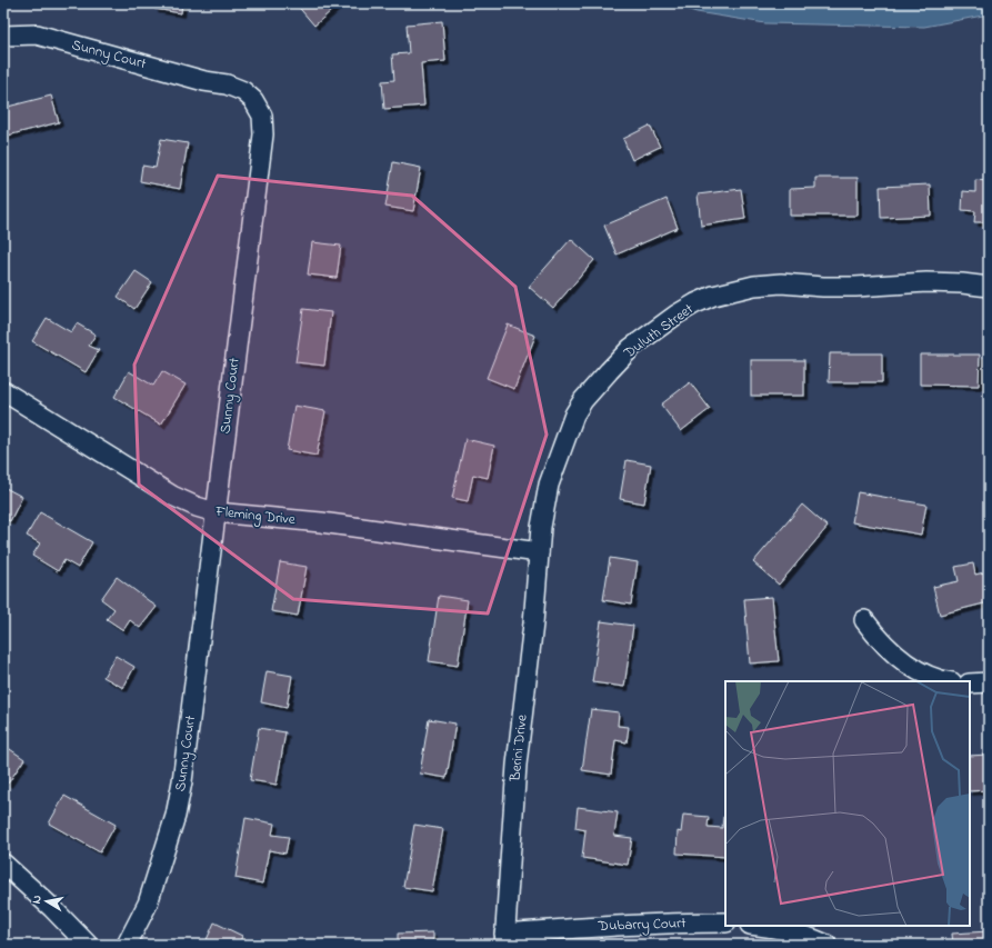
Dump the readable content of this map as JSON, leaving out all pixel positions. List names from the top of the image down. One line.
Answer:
{"streets":{"street":["Sunny Court","Duluth Street","Fleming Drive","Berini Drive","Dubarry Court"]},"crossings":[["Sunny Court","Fleming Drive"],["Duluth Street","Fleming Drive"],["Duluth Street","Berini Drive"],["Fleming Drive","Berini Drive"],["Berini Drive","Dubarry Court"]],"north":"left"}
